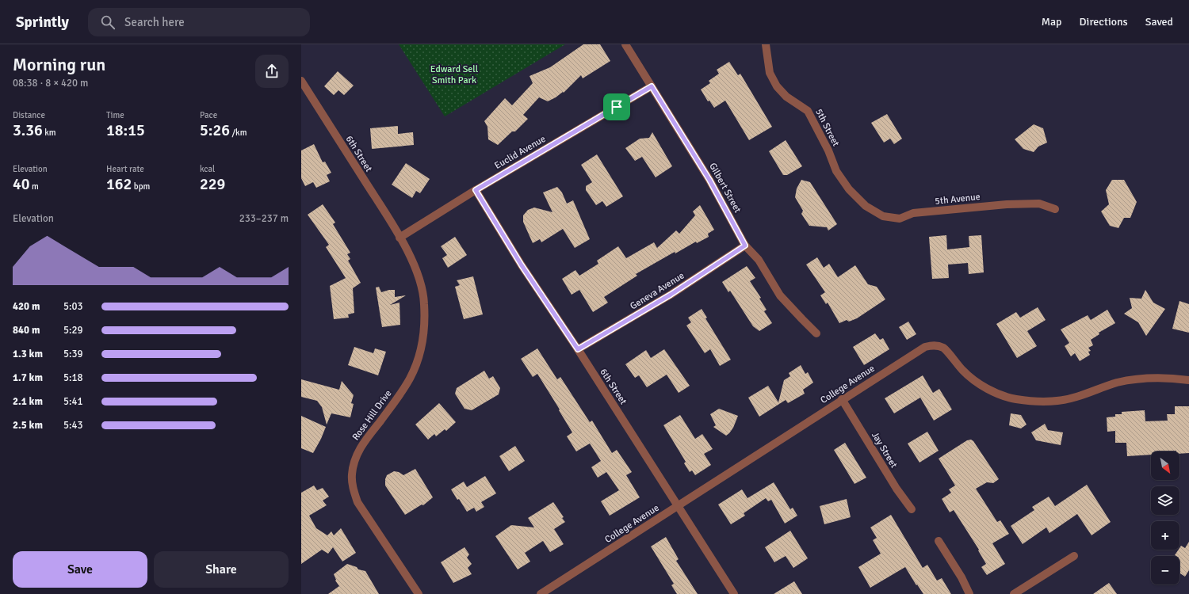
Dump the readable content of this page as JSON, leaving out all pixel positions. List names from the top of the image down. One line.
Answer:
{"streets":{"street":["5th Street","Euclid Avenue","6th Street","Gilbert Street","5th Avenue","Geneva Avenue","College Avenue","Rose Hill Drive","Jay Street"]},"crossings":[["5th Street","5th Avenue"],["Euclid Avenue","6th Street"],["Euclid Avenue","Gilbert Street"],["Euclid Avenue","Rose Hill Drive"],["6th Street","Geneva Avenue"],["6th Street","College Avenue"],["6th Street","Rose Hill Drive"],["Gilbert Street","Geneva Avenue"],["College Avenue","Jay Street"]],"parks":["Edward Sell Smith Park"],"north":"bottom right","page":{"header":"Sprintly","search":"Search here","nav":["Map","Directions","Saved"],"heading":["Morning run","08:38 · 8 × 420 m"],"stats":[["Distance","3.36 km"],["Time","18:15"],["Pace","5:26 /km"],["Elevation","40 m"],["Heart rate","162 bpm"],["kcal","229"]],"chart":["Elevation","233–237 m"],"list":[{"name":"420 m","note":"5:03"},{"name":"840 m","note":"5:29"},{"name":"1.3 km","note":"5:39"},{"name":"1.7 km","note":"5:18"},{"name":"2.1 km","note":"5:41"},{"name":"2.5 km","note":"5:43"}],"map_buttons":["+","−"],"buttons":["Save","Share"]}}
